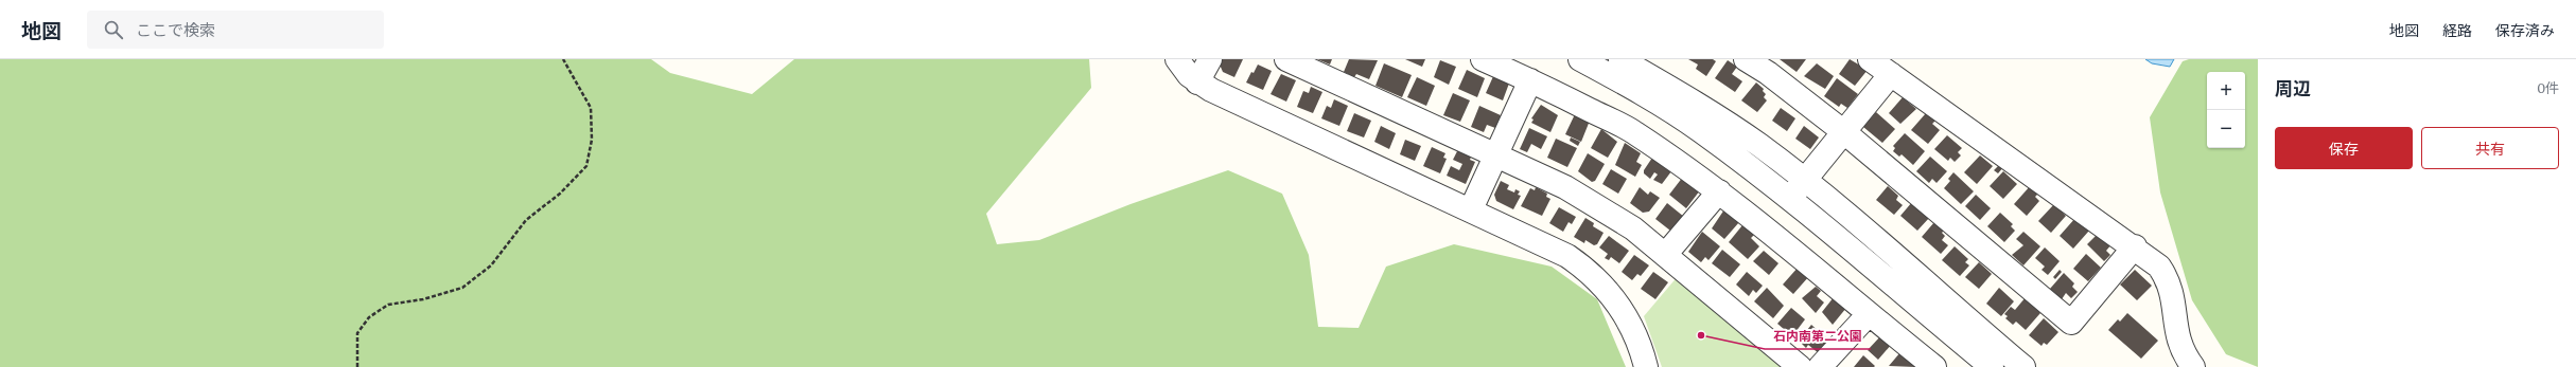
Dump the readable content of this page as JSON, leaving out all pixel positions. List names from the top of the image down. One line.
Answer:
{"places":["石内南第二公園"],"page":{"header":"地図","search":"ここで検索","nav":["地図","経路","保存済み"],"heading":["周辺","0件"],"map_buttons":["+","−"],"buttons":["保存","共有"]}}
